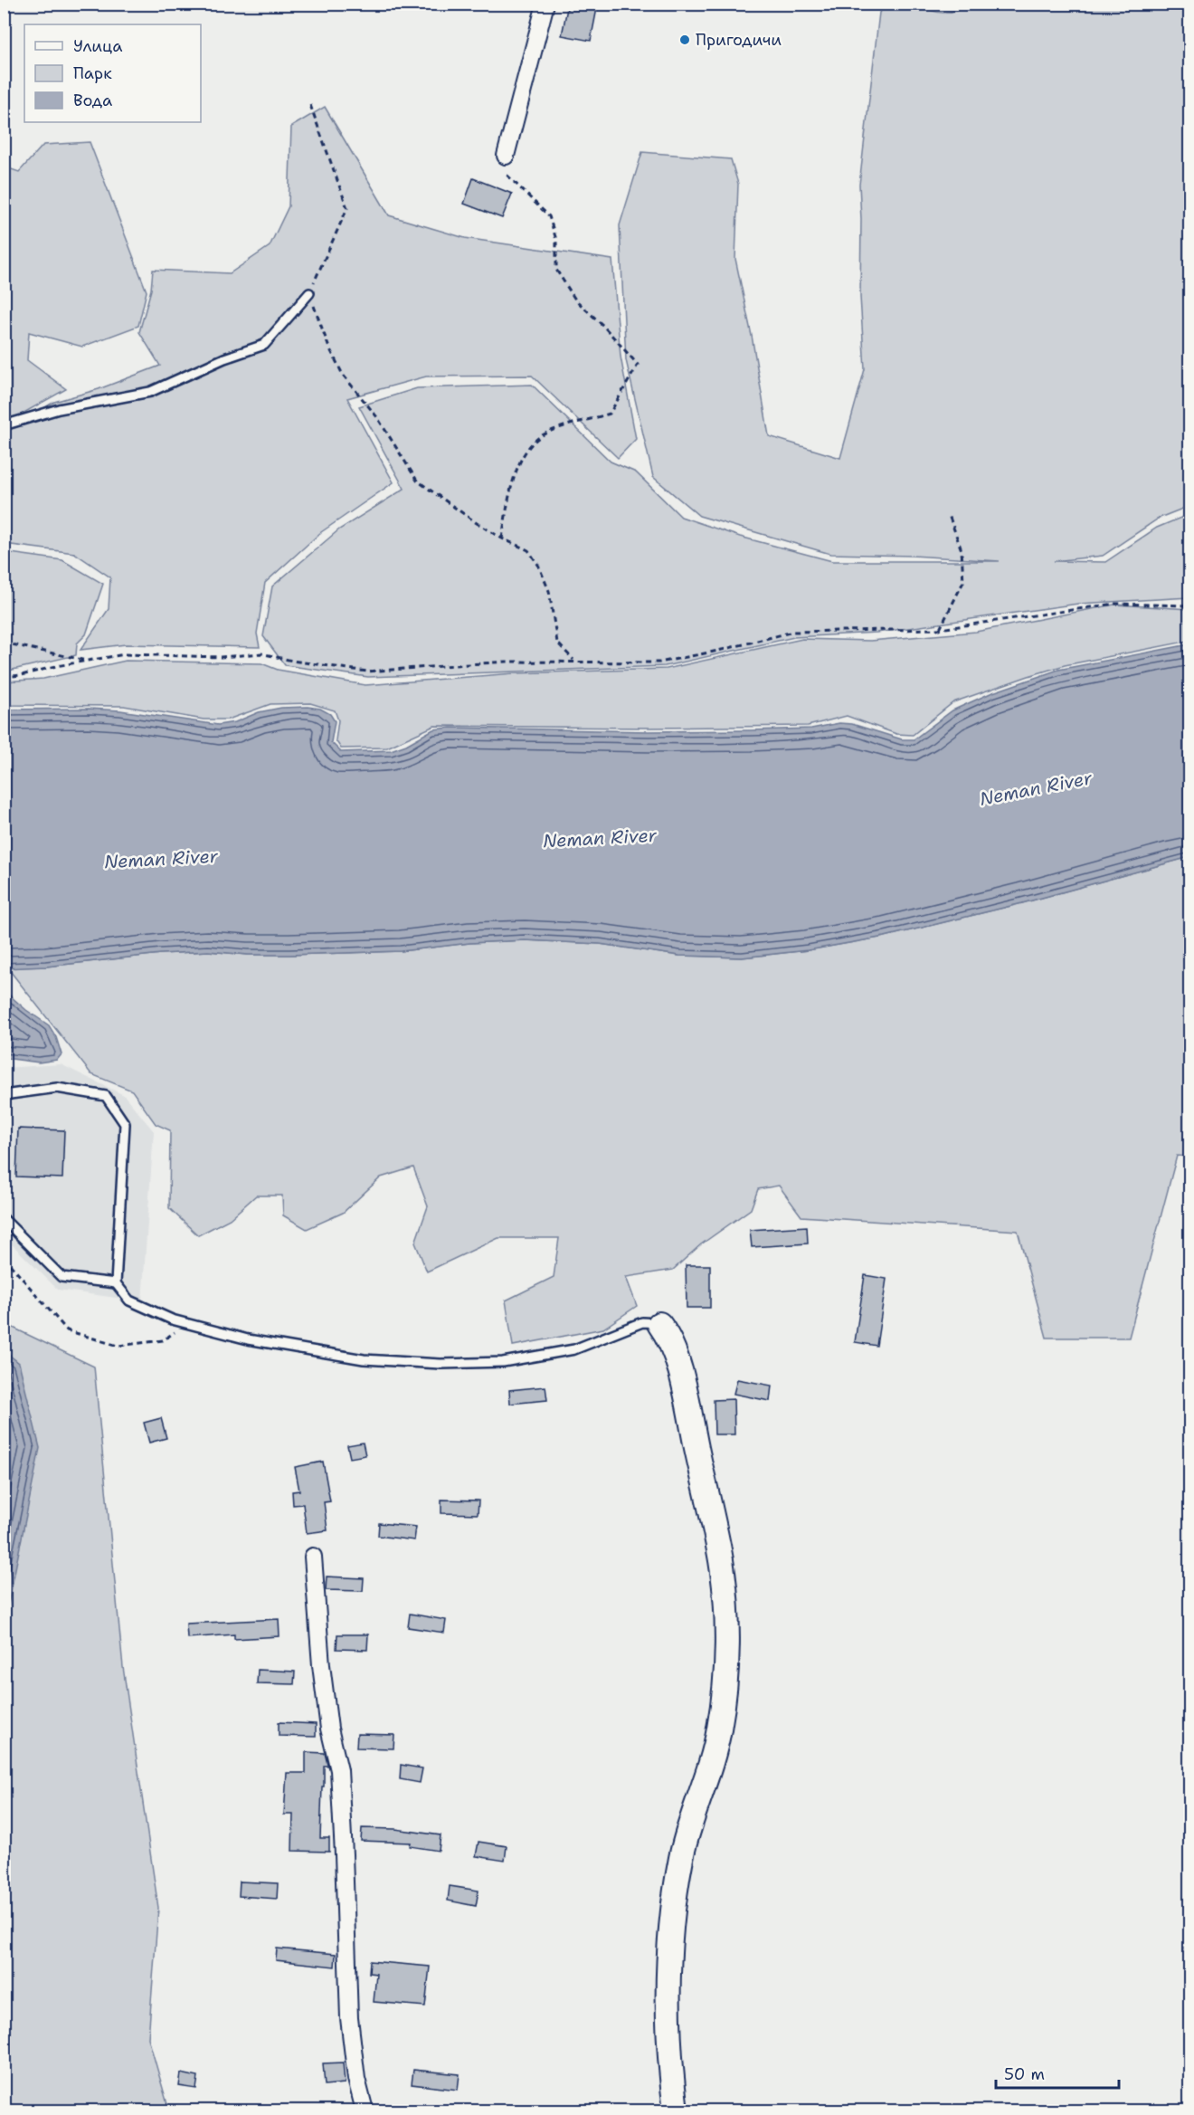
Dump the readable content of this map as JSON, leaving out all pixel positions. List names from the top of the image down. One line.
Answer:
{"water":["Neman River"],"places":["Пригодичи"],"legend":["Улица","Парк","Вода"],"scale_bar":"50 m"}
